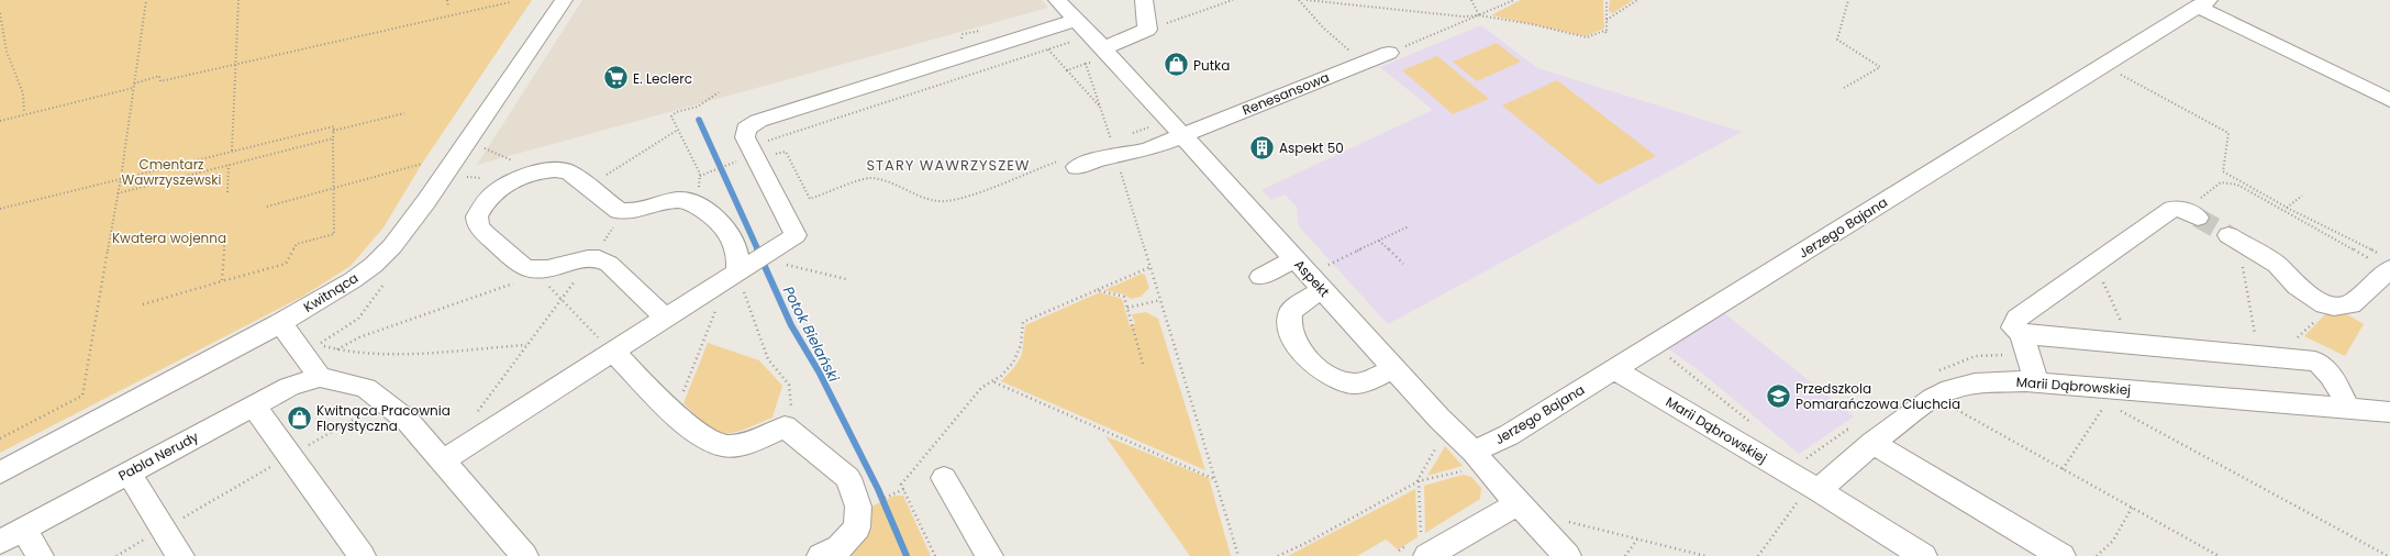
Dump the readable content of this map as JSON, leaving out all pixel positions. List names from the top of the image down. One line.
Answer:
{"streets":{"street":["Renesansowa","Jerzego Bajana","Aspekt","Kwitnąca","Marii Dąbrowskiej","Pabla Nerudy"]},"crossings":[["Renesansowa","Aspekt"],["Jerzego Bajana","Aspekt"],["Jerzego Bajana","Marii Dąbrowskiej"]],"districts":["STARY WAWRZYSZEW"],"water":["Potok Bielański"],"parks":["Cmentarz Wawrzyszewski","Kwatera wojenna"],"places":{"shop":["Putka","Kwitnąca Pracownia Florystyczna"],"supermarket":["E. Leclerc"],"building":["Aspekt 50"],"school or university":["Przedszkola Pomarańczowa Ciuchcia"]}}
